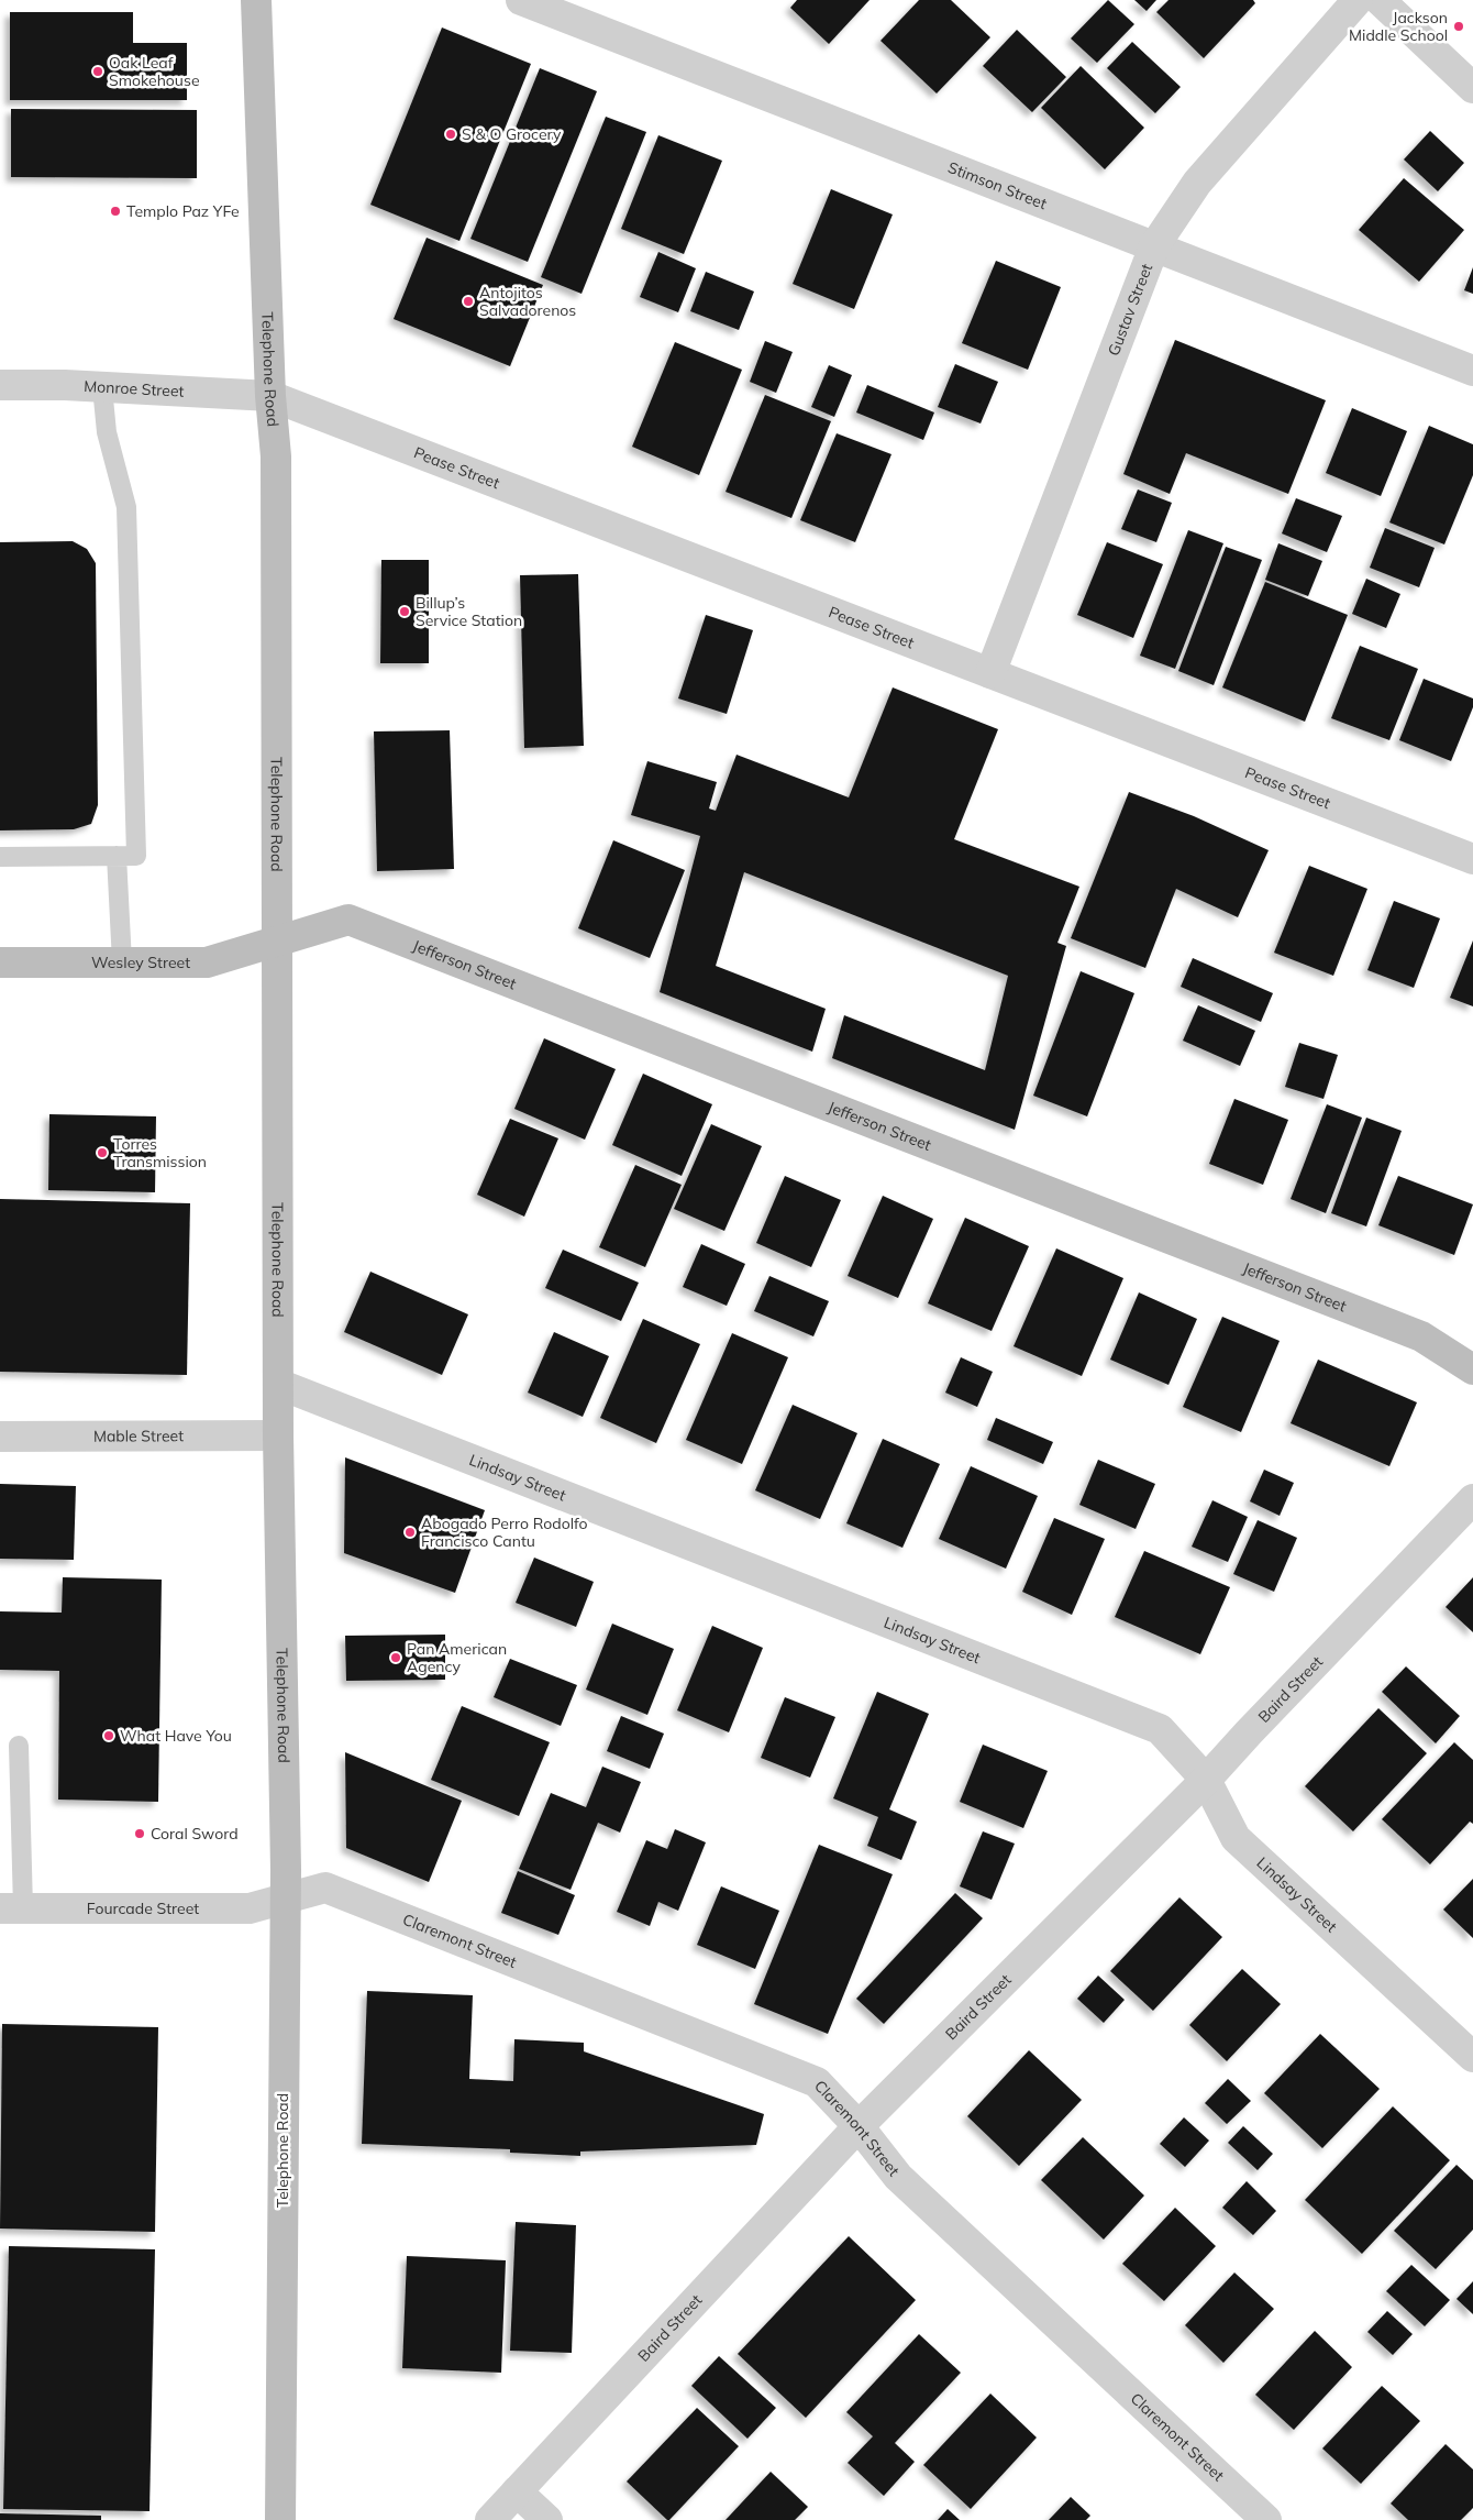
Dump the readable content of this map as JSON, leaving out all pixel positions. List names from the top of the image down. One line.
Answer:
{"streets":{"main road":["Telephone Road","Wesley Street","Jefferson Street"],"street":["Stimson Street","Gustav Street","Monroe Street","Pease Street","Mable Street","Lindsay Street","Baird Street","Fourcade Street","Claremont Street"]},"crossings":[["Stimson Street","Gustav Street"],["Gustav Street","Pease Street"],["Telephone Road","Monroe Street"],["Telephone Road","Pease Street"],["Telephone Road","Wesley Street"],["Telephone Road","Jefferson Street"],["Telephone Road","Mable Street"],["Telephone Road","Lindsay Street"],["Telephone Road","Fourcade Street"],["Telephone Road","Claremont Street"],["Monroe Street","Pease Street"],["Wesley Street","Jefferson Street"],["Lindsay Street","Baird Street"],["Baird Street","Claremont Street"],["Fourcade Street","Claremont Street"]],"places":["Jackson Middle School","Oak Leaf Smokehouse","S & O Grocery","Templo Paz YFe","Antojitos Salvadorenos","Billup’s Service Station","Torres Transmission","Abogado Perro Rodolfo Francisco Cantu","Pan American Agency","What Have You","Coral Sword"]}
